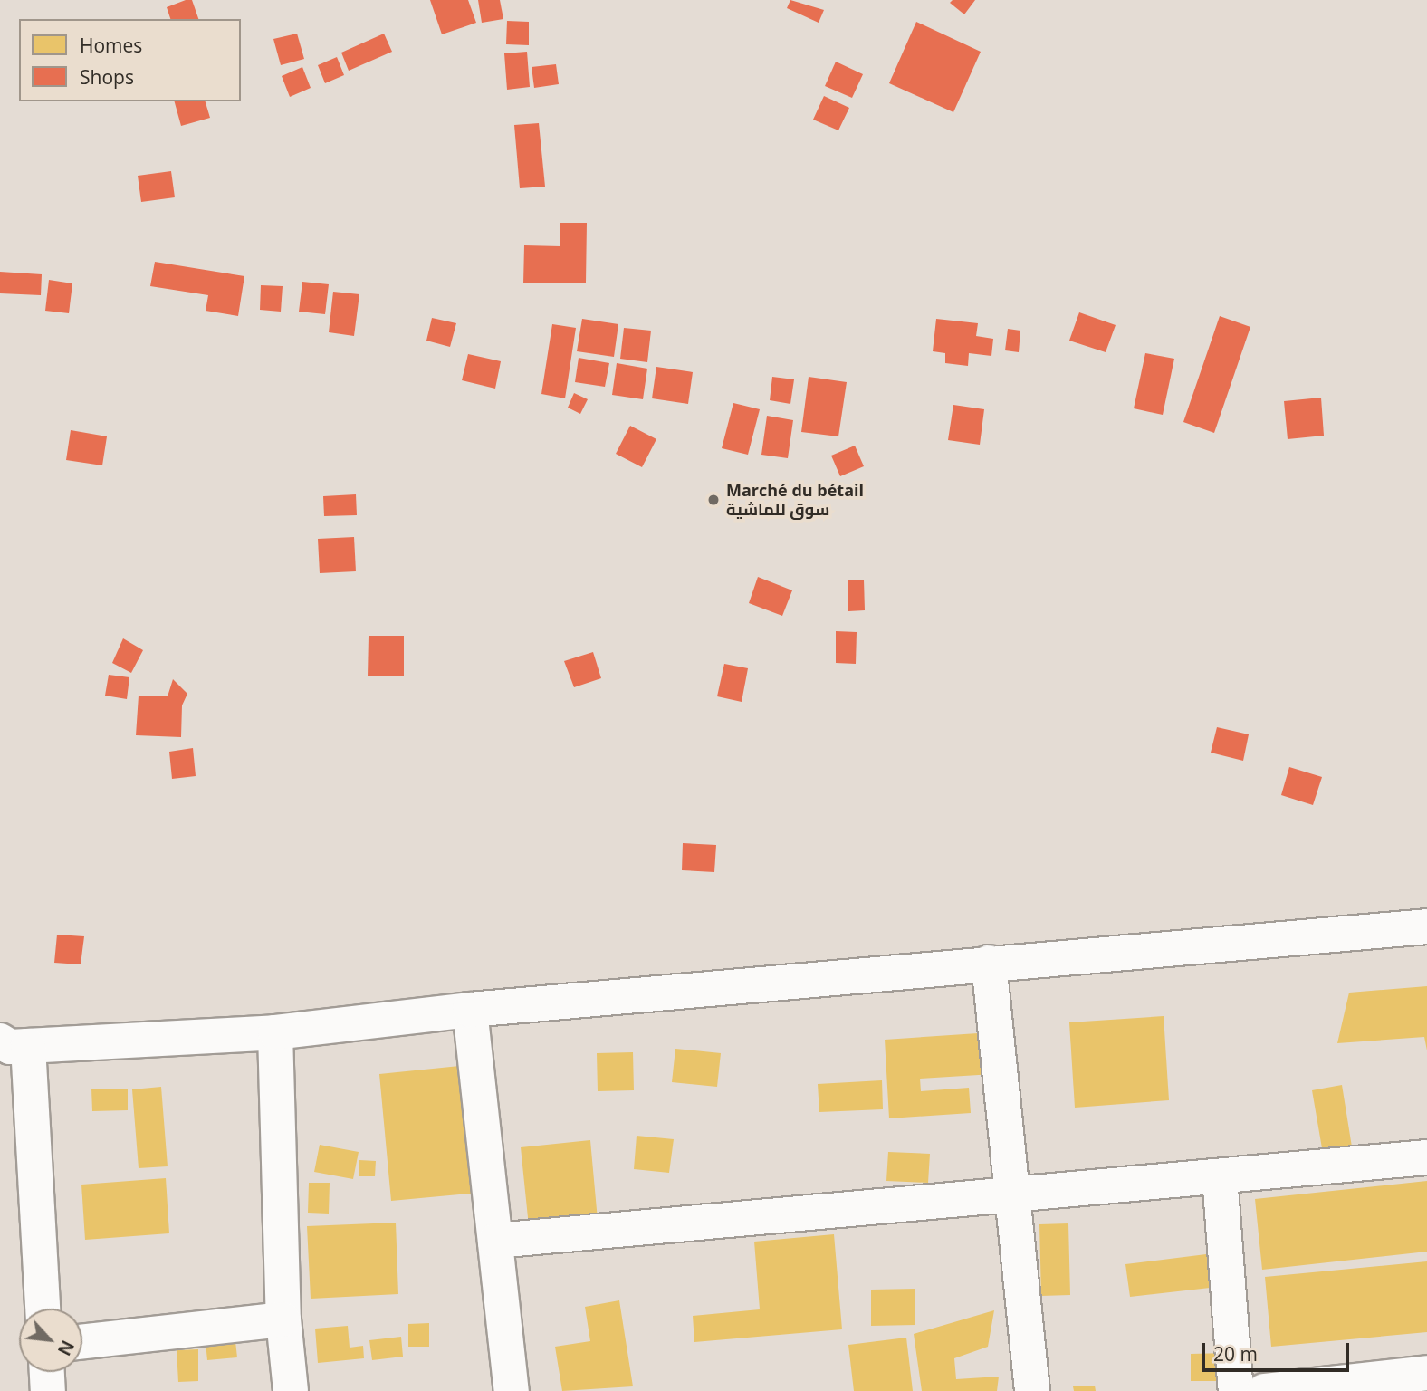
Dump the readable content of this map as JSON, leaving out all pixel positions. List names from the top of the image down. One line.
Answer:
{"places":["Marché du bétail سوق للماشية"],"legend":["Homes","Shops"],"scale_bar":"20 m","north":"bottom right"}
